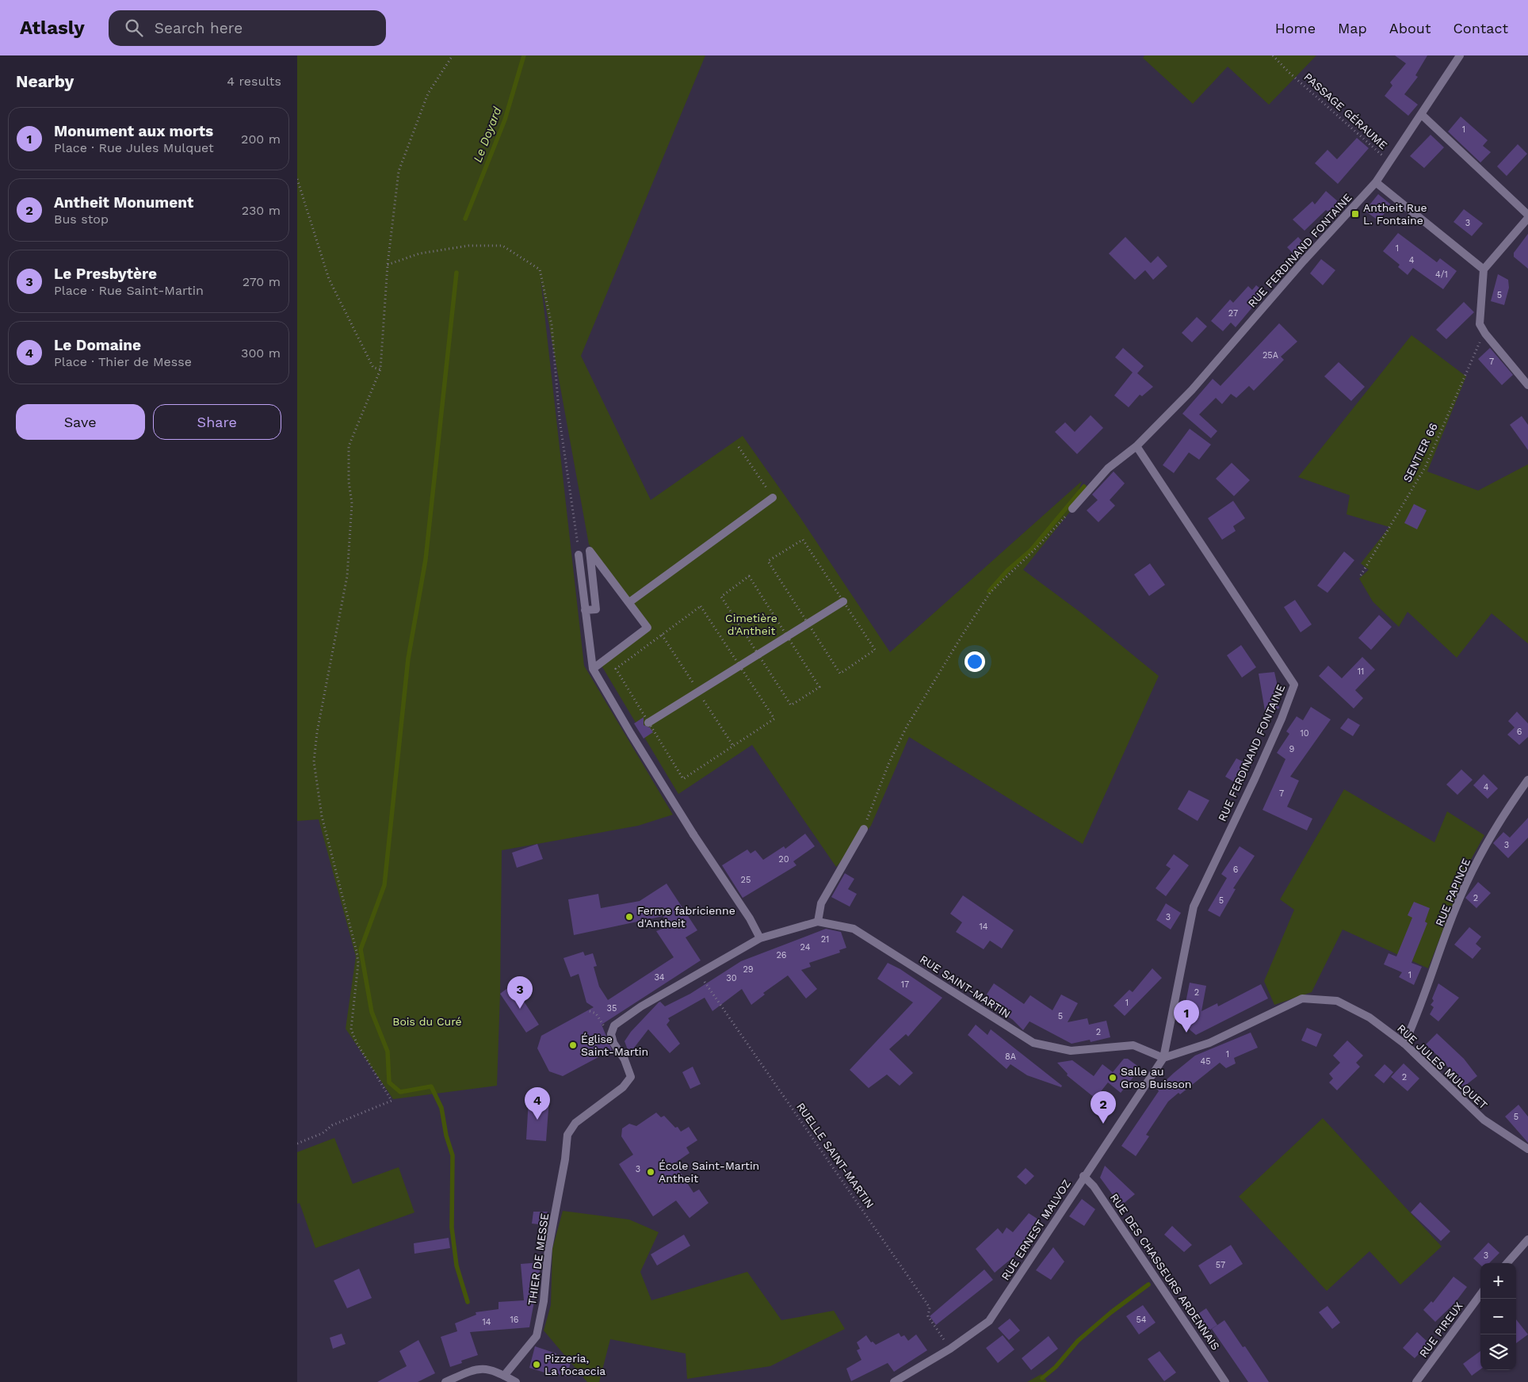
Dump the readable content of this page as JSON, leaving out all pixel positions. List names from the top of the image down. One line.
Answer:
{"streets":{"street":["RUE FERDINAND FONTAINE","RUE PAPINCE","RUE SAINT-MARTIN","RUE JULES MULQUET","RUE ERNEST MALVOZ","THIER DE MESSE","RUE DES CHASSEURS ARDENNAIS","RUE PIREUX"],"path":["PASSAGE GÉRAUME","SENTIER 66","RUELLE SAINT-MARTIN"]},"crossings":[["PASSAGE GÉRAUME","RUE FERDINAND FONTAINE"],["RUE FERDINAND FONTAINE","RUE SAINT-MARTIN"],["RUE FERDINAND FONTAINE","RUE JULES MULQUET"],["RUE FERDINAND FONTAINE","RUE ERNEST MALVOZ"],["RUE PAPINCE","RUE JULES MULQUET"],["RUE SAINT-MARTIN","RUE JULES MULQUET"],["RUE SAINT-MARTIN","RUELLE SAINT-MARTIN"],["RUE SAINT-MARTIN","RUE ERNEST MALVOZ"],["RUE SAINT-MARTIN","THIER DE MESSE"],["RUE JULES MULQUET","RUE ERNEST MALVOZ"],["RUELLE SAINT-MARTIN","RUE ERNEST MALVOZ"],["RUE ERNEST MALVOZ","RUE DES CHASSEURS ARDENNAIS"]],"water":["Le Doyard"],"parks":["Cimetière d'Antheit","Bois du Curé"],"places":{"transit":["Antheit Rue L. Fontaine"],"other":["Ferme fabricienne d'Antheit","Église Saint-Martin","Salle au Gros Buisson","École Saint-Martin Antheit","Pizzeria, La focaccia"]},"house_numbers":["1","3","1","4","4/1","5","27","25A","7","11","6","10","9","4","7","3","20","6","25","2","5","3","14","21","24","26","29","1","34","30","17","2","1","35","5","2","1","8A","45","2","5","3","3","57","16","54","14"],"page":{"header":"Atlasly","search":"Search here","nav":["Home","Map","About","Contact"],"heading":["Nearby","4 results"],"list":[{"mark":"1","name":"Monument aux morts","note":"Place · Rue Jules Mulquet","value":"200 m"},{"mark":"2","name":"Antheit Monument","note":"Bus stop","value":"230 m"},{"mark":"3","name":"Le Presbytère","note":"Place · Rue Saint-Martin","value":"270 m"},{"mark":"4","name":"Le Domaine","note":"Place · Thier de Messe","value":"300 m"}],"buttons":["Save","Share"],"pins":["3","1","4","2"],"map_buttons":["+","−"]}}
